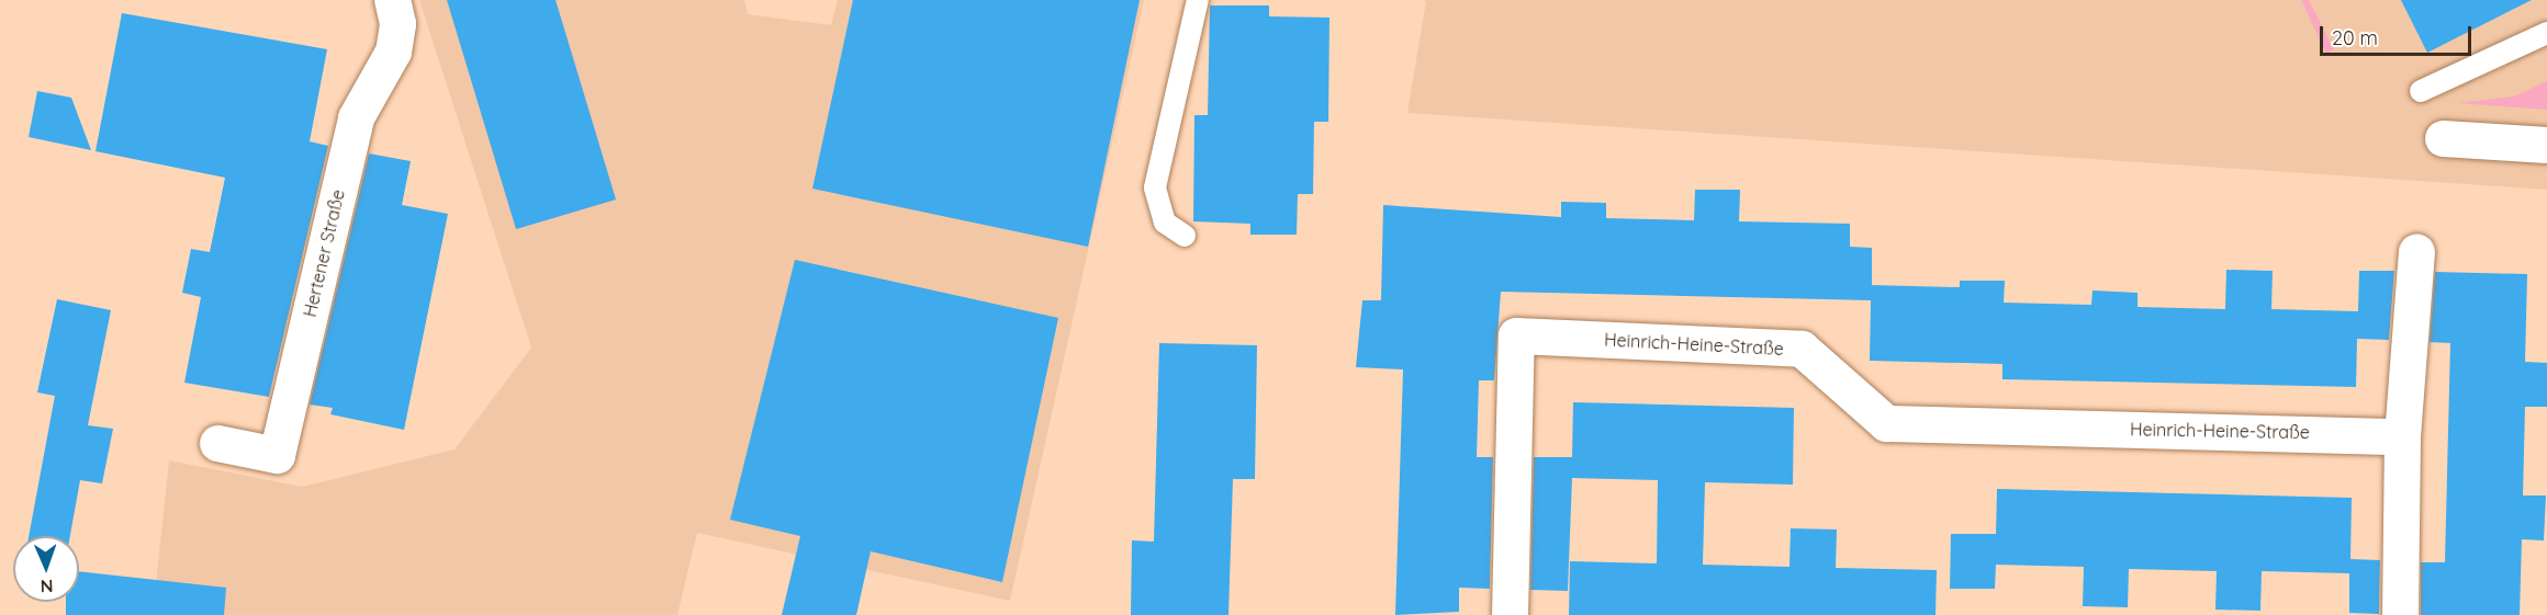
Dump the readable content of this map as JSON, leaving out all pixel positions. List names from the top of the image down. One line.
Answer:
{"streets":{"street":["Hertener Straße","Heinrich-Heine-Straße"]},"scale_bar":"20 m","north":"bottom"}
